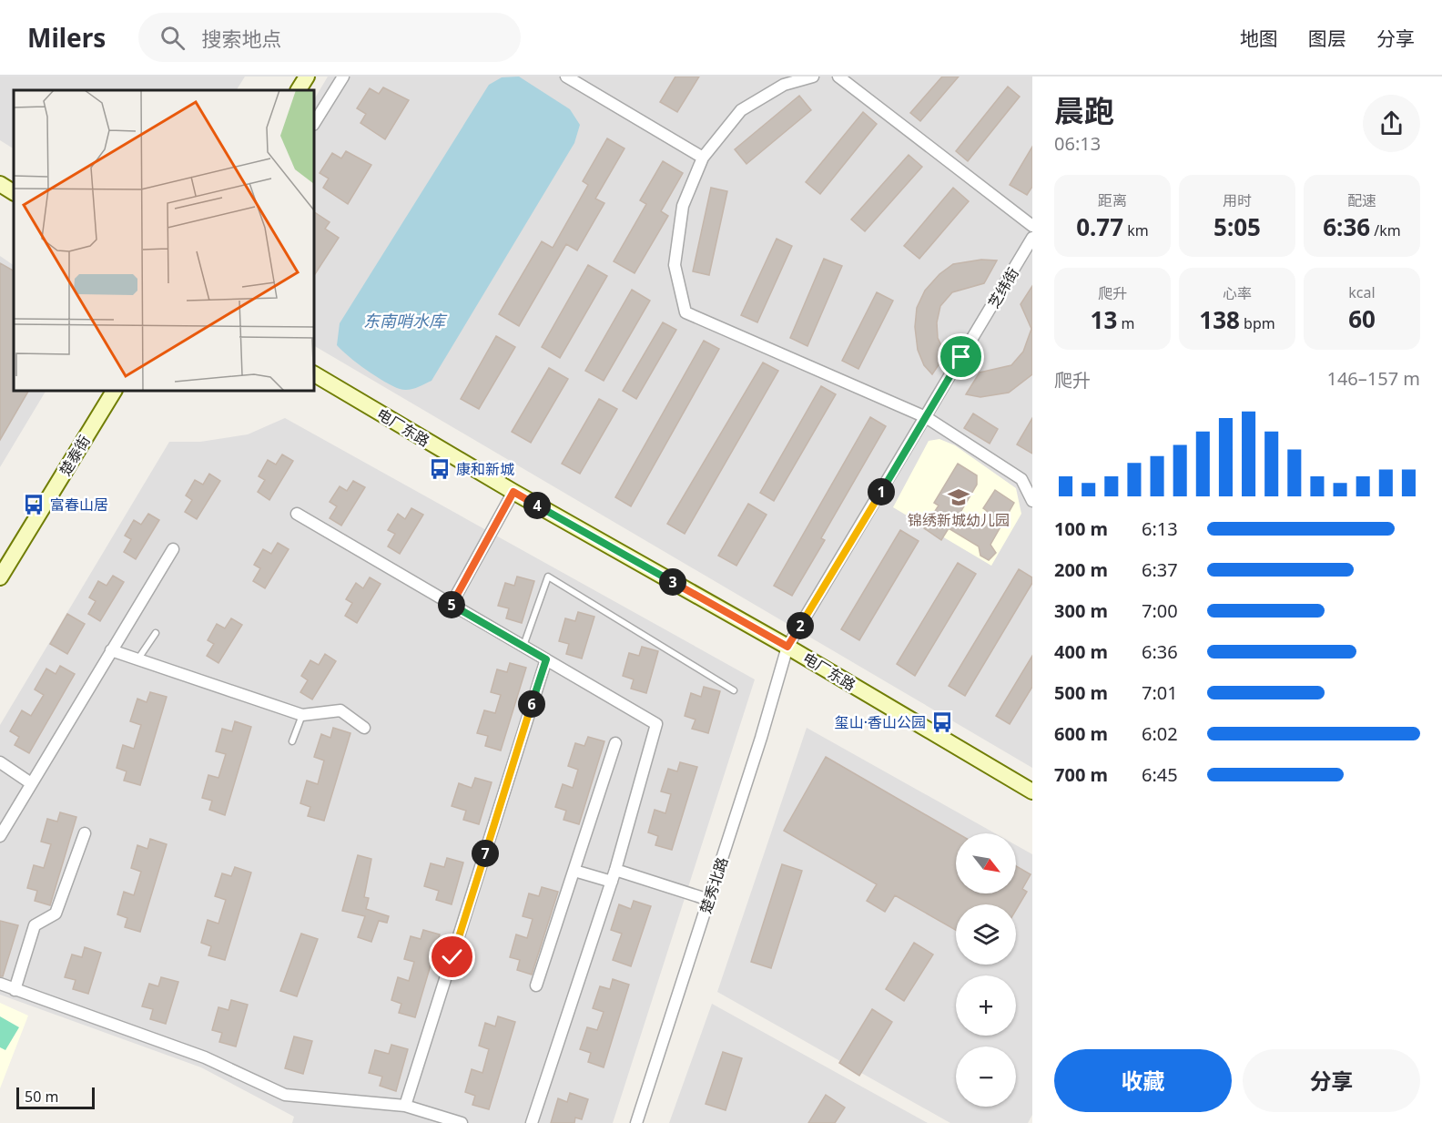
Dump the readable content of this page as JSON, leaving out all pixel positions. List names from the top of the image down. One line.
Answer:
{"streets":{"street":["芝纬街","电厂东路","楚泰街","楚秀北路"]},"crossings":[["芝纬街","电厂东路"],["芝纬街","楚秀北路"],["电厂东路","楚秀北路"]],"water":["东南哨水库"],"places":{"bus stop":["康和新城","富春山居","玺山·香山公园"],"school or university":["锦绣新城幼儿园"]},"scale_bar":"50 m","north":"bottom right","page":{"header":"Milers","search":"搜索地点","nav":["地图","图层","分享"],"heading":["晨跑","06:13"],"stats":[["距离","0.77 km"],["用时","5:05"],["配速","6:36 /km"],["爬升","13 m"],["心率","138 bpm"],["kcal","60"]],"chart":["爬升","146–157 m"],"pins":["1","4","3","5","2","6","7"],"list":[{"name":"100 m","note":"6:13"},{"name":"200 m","note":"6:37"},{"name":"300 m","note":"7:00"},{"name":"400 m","note":"6:36"},{"name":"500 m","note":"7:01"},{"name":"600 m","note":"6:02"},{"name":"700 m","note":"6:45"}],"map_buttons":["+","−"],"buttons":["收藏","分享"],"scale":"50 m"}}
